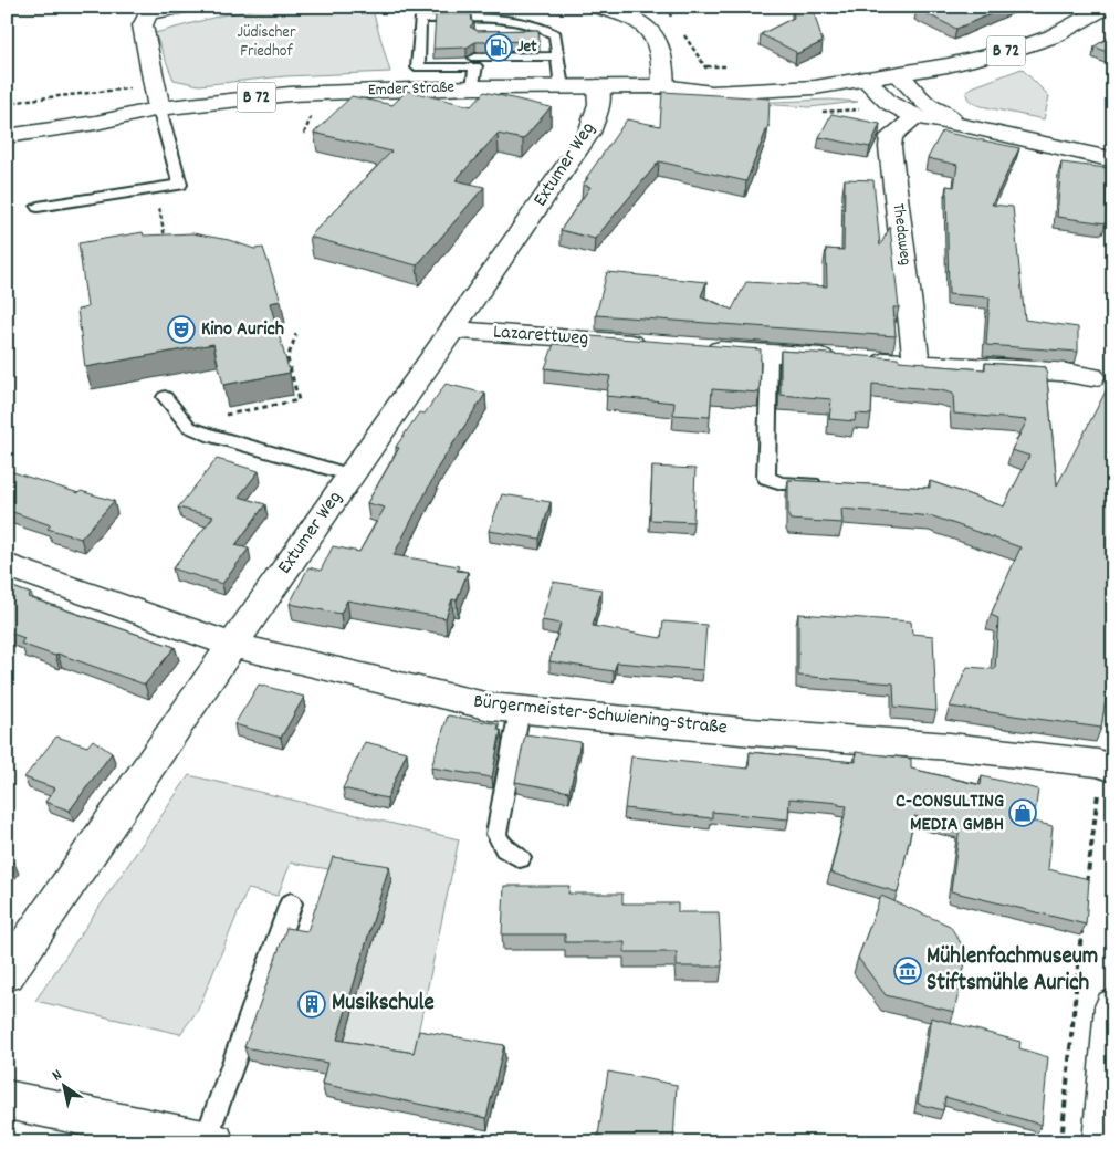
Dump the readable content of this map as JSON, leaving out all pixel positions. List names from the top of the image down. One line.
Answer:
{"streets":{"street":["B 72","Emder Straße","Extumer Weg","Thedaweg","Lazarettweg","Bürgermeister-Schwiening-Straße"]},"crossings":[["B 72","Emder Straße"],["Emder Straße","Extumer Weg"],["Extumer Weg","Lazarettweg"],["Extumer Weg","Bürgermeister-Schwiening-Straße"]],"parks":["Jüdischer Friedhof"],"places":{"fuel station":["Jet"],"theatre":["Kino Aurich"],"shop":["C-CONSULTING MEDIA GMBH"],"museum":["Mühlenfachmuseum Stiftsmühle Aurich"],"building":["Musikschule"]},"north":"top left"}
